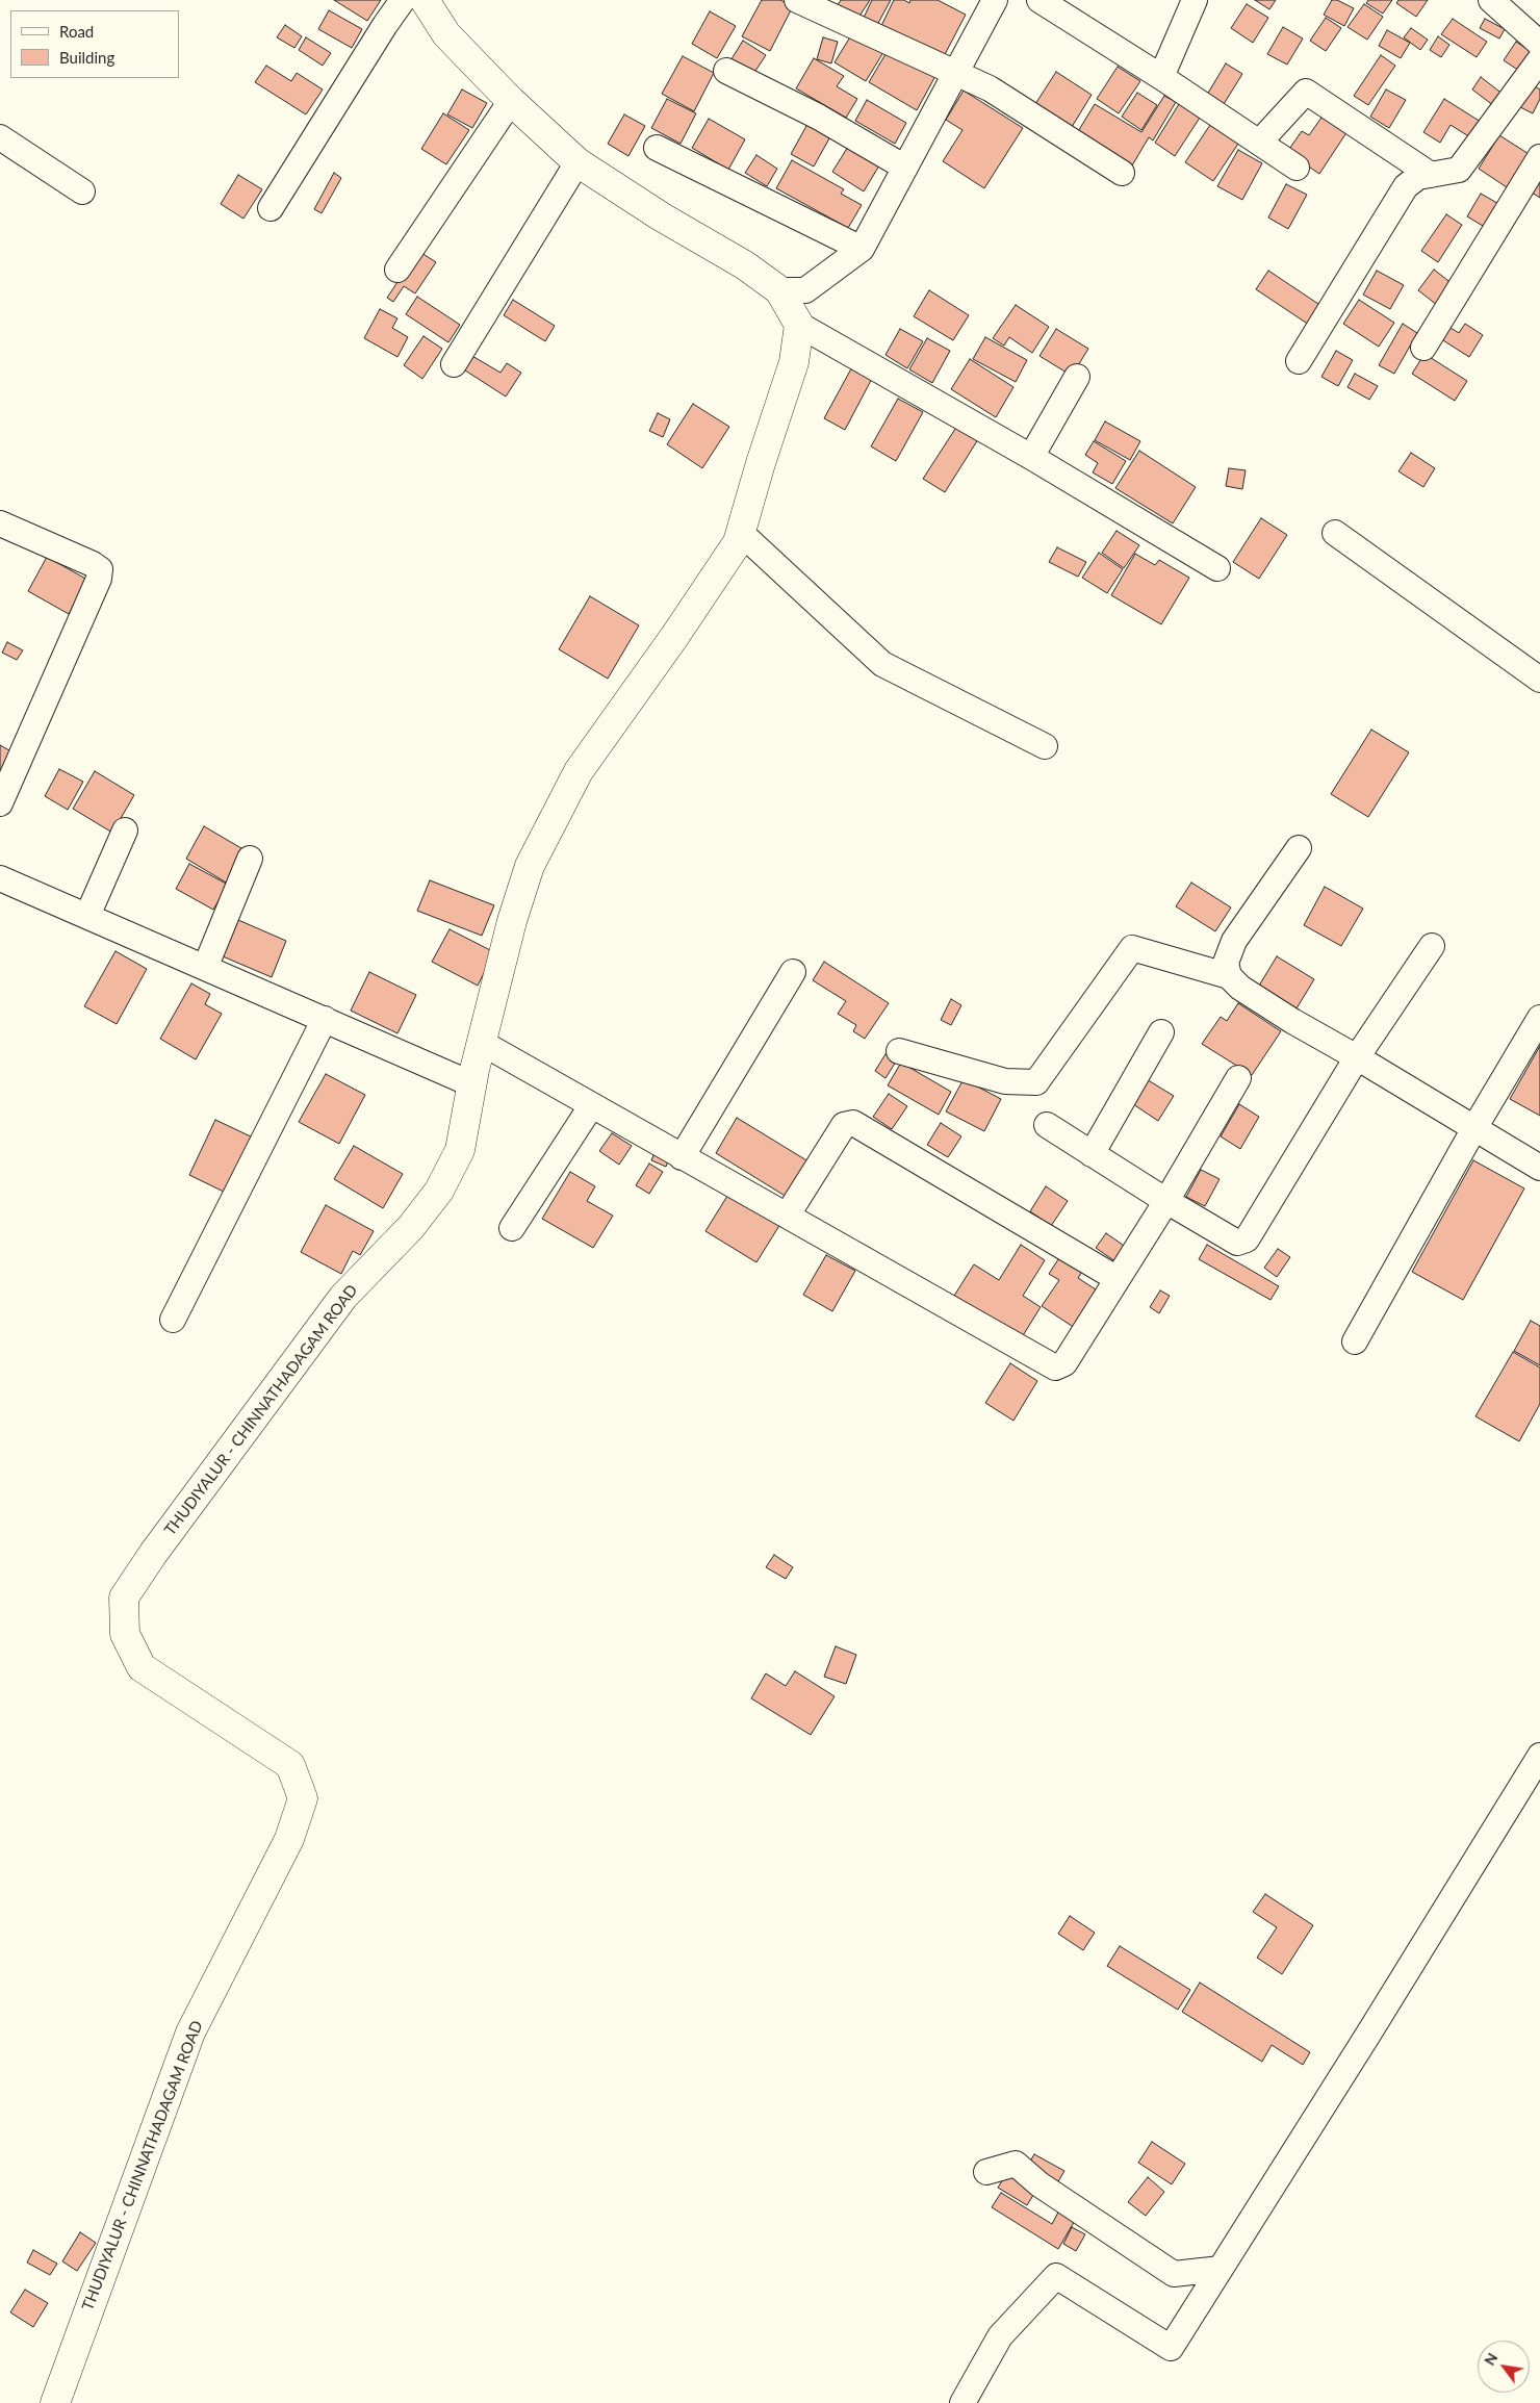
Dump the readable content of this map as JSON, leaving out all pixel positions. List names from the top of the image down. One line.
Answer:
{"streets":{"main road":["THUDIYALUR - CHINNATHADAGAM ROAD"]},"legend":["Road","Building"],"north":"top left"}
